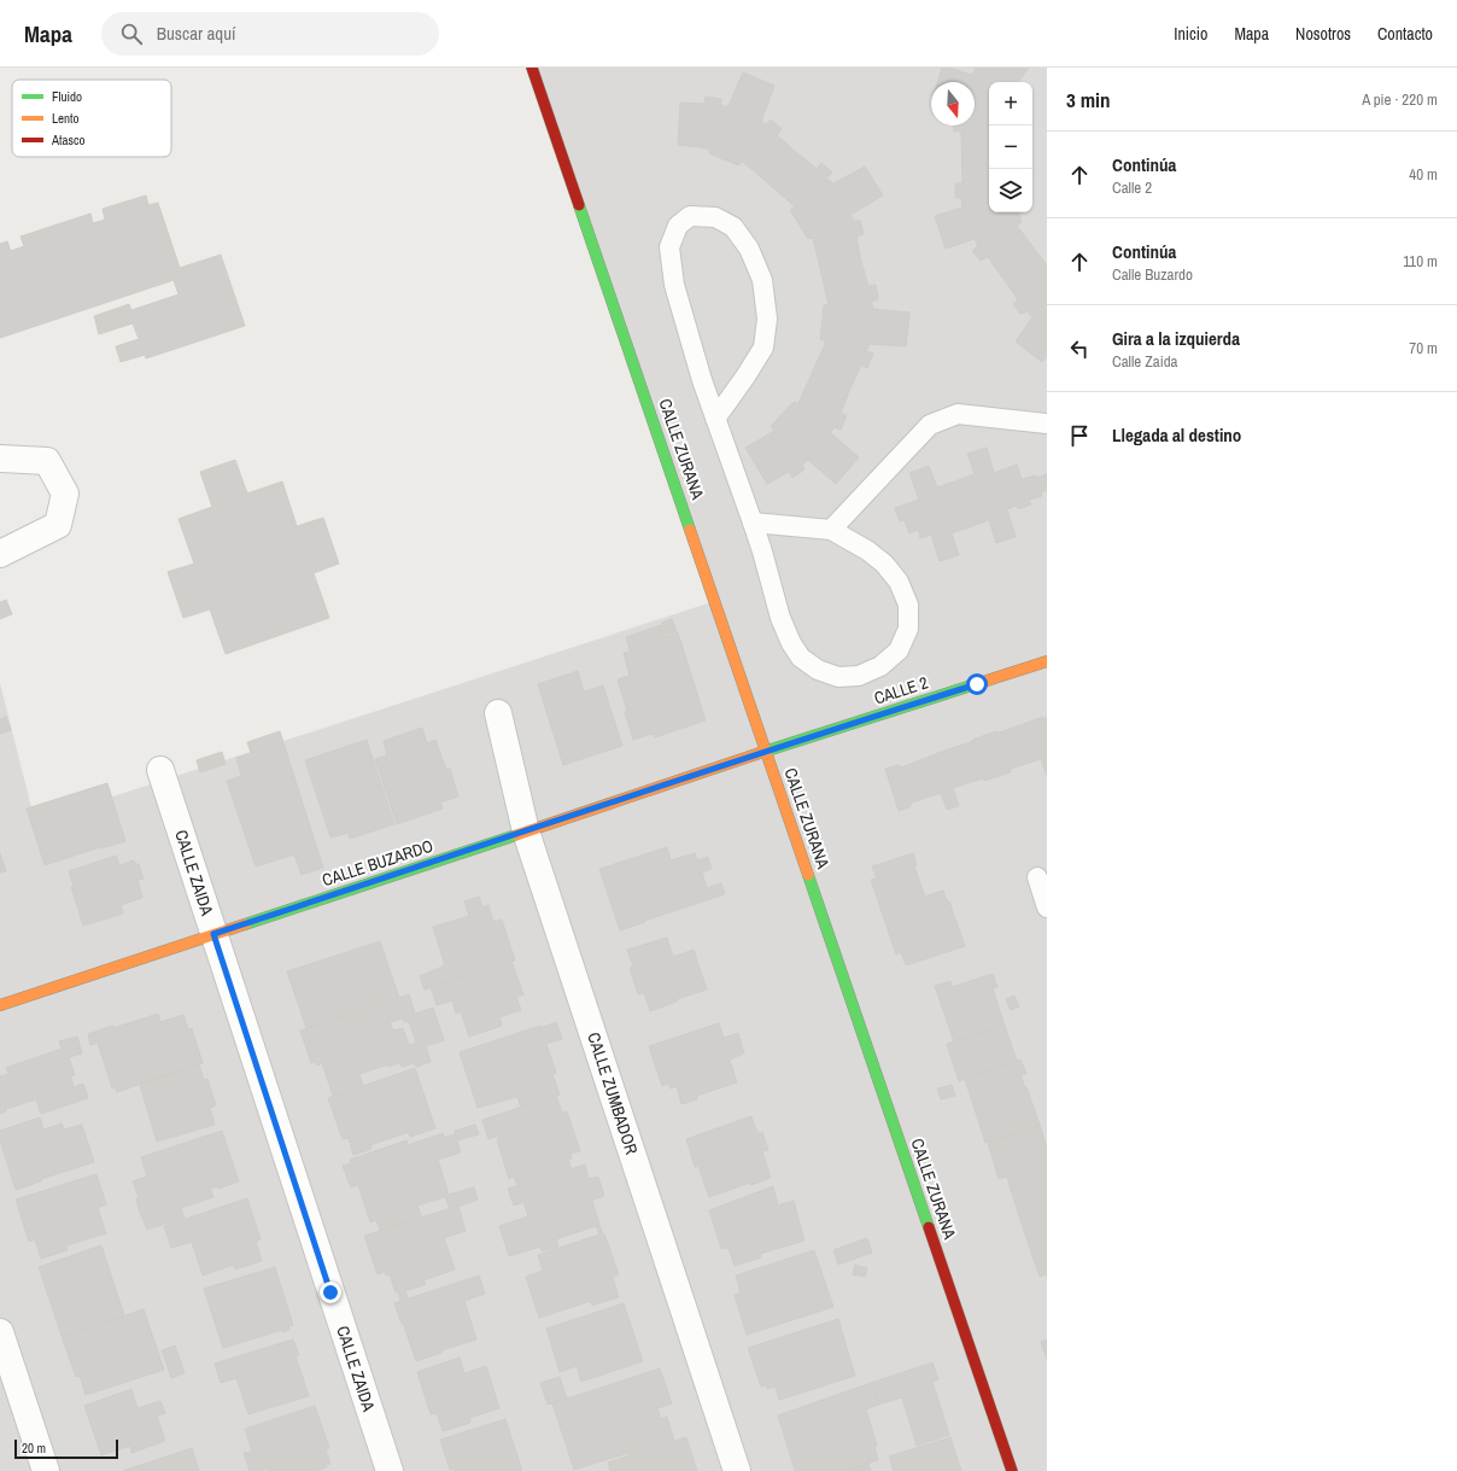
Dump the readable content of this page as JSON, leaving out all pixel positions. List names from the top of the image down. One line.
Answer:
{"streets":{"street":["CALLE ZURANA","CALLE 2","CALLE BUZARDO","CALLE ZAIDA","CALLE ZUMBADOR"]},"crossings":[["CALLE ZURANA","CALLE 2"],["CALLE ZURANA","CALLE BUZARDO"],["CALLE 2","CALLE BUZARDO"],["CALLE BUZARDO","CALLE ZAIDA"],["CALLE BUZARDO","CALLE ZUMBADOR"]],"legend":["Fluido","Lento","Atasco"],"scale_bar":"20 m","north":"bottom","page":{"header":"Mapa","search":"Buscar aquí","nav":["Inicio","Mapa","Nosotros","Contacto"],"heading":["3 min","A pie · 220 m"],"map_buttons":["+","−"],"list":[["Continúa","Calle 2","40 m"],["Continúa","Calle Buzardo","110 m"],["Gira a la izquierda","Calle Zaida","70 m"],"Llegada al destino"],"scale":"20 m"}}
